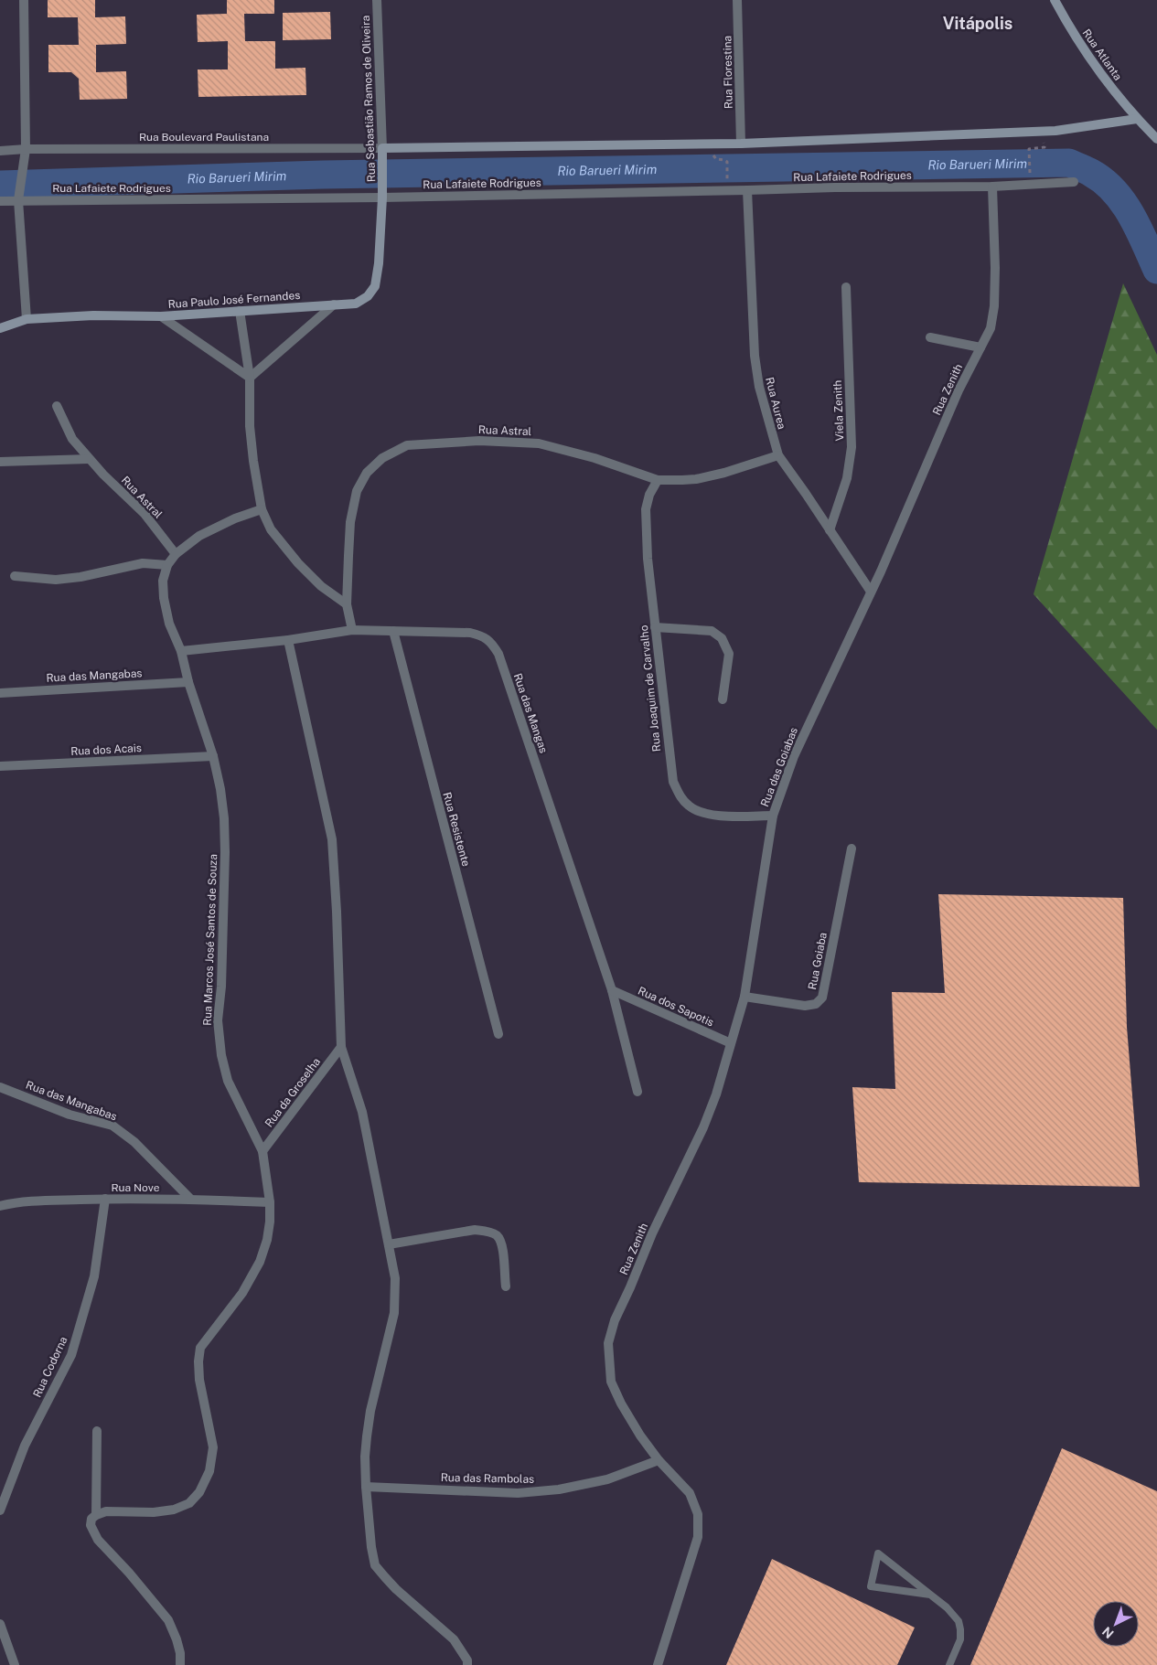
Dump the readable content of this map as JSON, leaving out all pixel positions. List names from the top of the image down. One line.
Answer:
{"streets":{"main road":["Rua Atlanta","Rua Sebastião Ramos de Oliveira","Rua Paulo José Fernandes"],"street":["Rua Florestina","Rua Boulevard Paulistana","Rua Lafaiete Rodrigues","Rua Zenith","Rua Aurea","Viela Zenith","Rua Astral","Rua das Mangabas","Rua Joaquim de Carvalho","Rua das Mangas","Rua dos Acais","Rua das Goiabas","Rua Resistente","Rua Marcos José Santos de Souza","Rua Goiaba","Rua dos Sapotis","Rua da Groselha","Rua Nove","Rua Codorna","Rua das Rambolas"]},"crossings":[["Rua Sebastião Ramos de Oliveira","Rua Boulevard Paulistana"],["Rua Sebastião Ramos de Oliveira","Rua Lafaiete Rodrigues"],["Rua Sebastião Ramos de Oliveira","Rua Paulo José Fernandes"],["Rua Lafaiete Rodrigues","Rua Paulo José Fernandes"],["Rua Lafaiete Rodrigues","Rua Zenith"],["Rua Lafaiete Rodrigues","Rua Aurea"],["Rua Zenith","Rua Aurea"],["Rua Zenith","Rua das Goiabas"],["Rua Zenith","Rua dos Sapotis"],["Rua Zenith","Rua das Rambolas"],["Rua Aurea","Viela Zenith"],["Rua Aurea","Rua Astral"],["Rua Aurea","Rua das Goiabas"],["Rua Astral","Rua Joaquim de Carvalho"],["Rua Astral","Rua das Mangas"],["Rua Astral","Rua Marcos José Santos de Souza"],["Rua das Mangabas","Rua Marcos José Santos de Souza"],["Rua das Mangabas","Rua Nove"],["Rua Joaquim de Carvalho","Rua das Goiabas"],["Rua das Mangas","Rua Resistente"],["Rua das Mangas","Rua Marcos José Santos de Souza"],["Rua das Mangas","Rua dos Sapotis"],["Rua dos Acais","Rua Marcos José Santos de Souza"],["Rua das Goiabas","Rua Goiaba"],["Rua das Goiabas","Rua dos Sapotis"],["Rua Marcos José Santos de Souza","Rua da Groselha"],["Rua Marcos José Santos de Souza","Rua Nove"],["Rua Nove","Rua Codorna"]],"districts":["Vitápolis"],"water":["Rio Barueri Mirim"],"north":"bottom left"}
